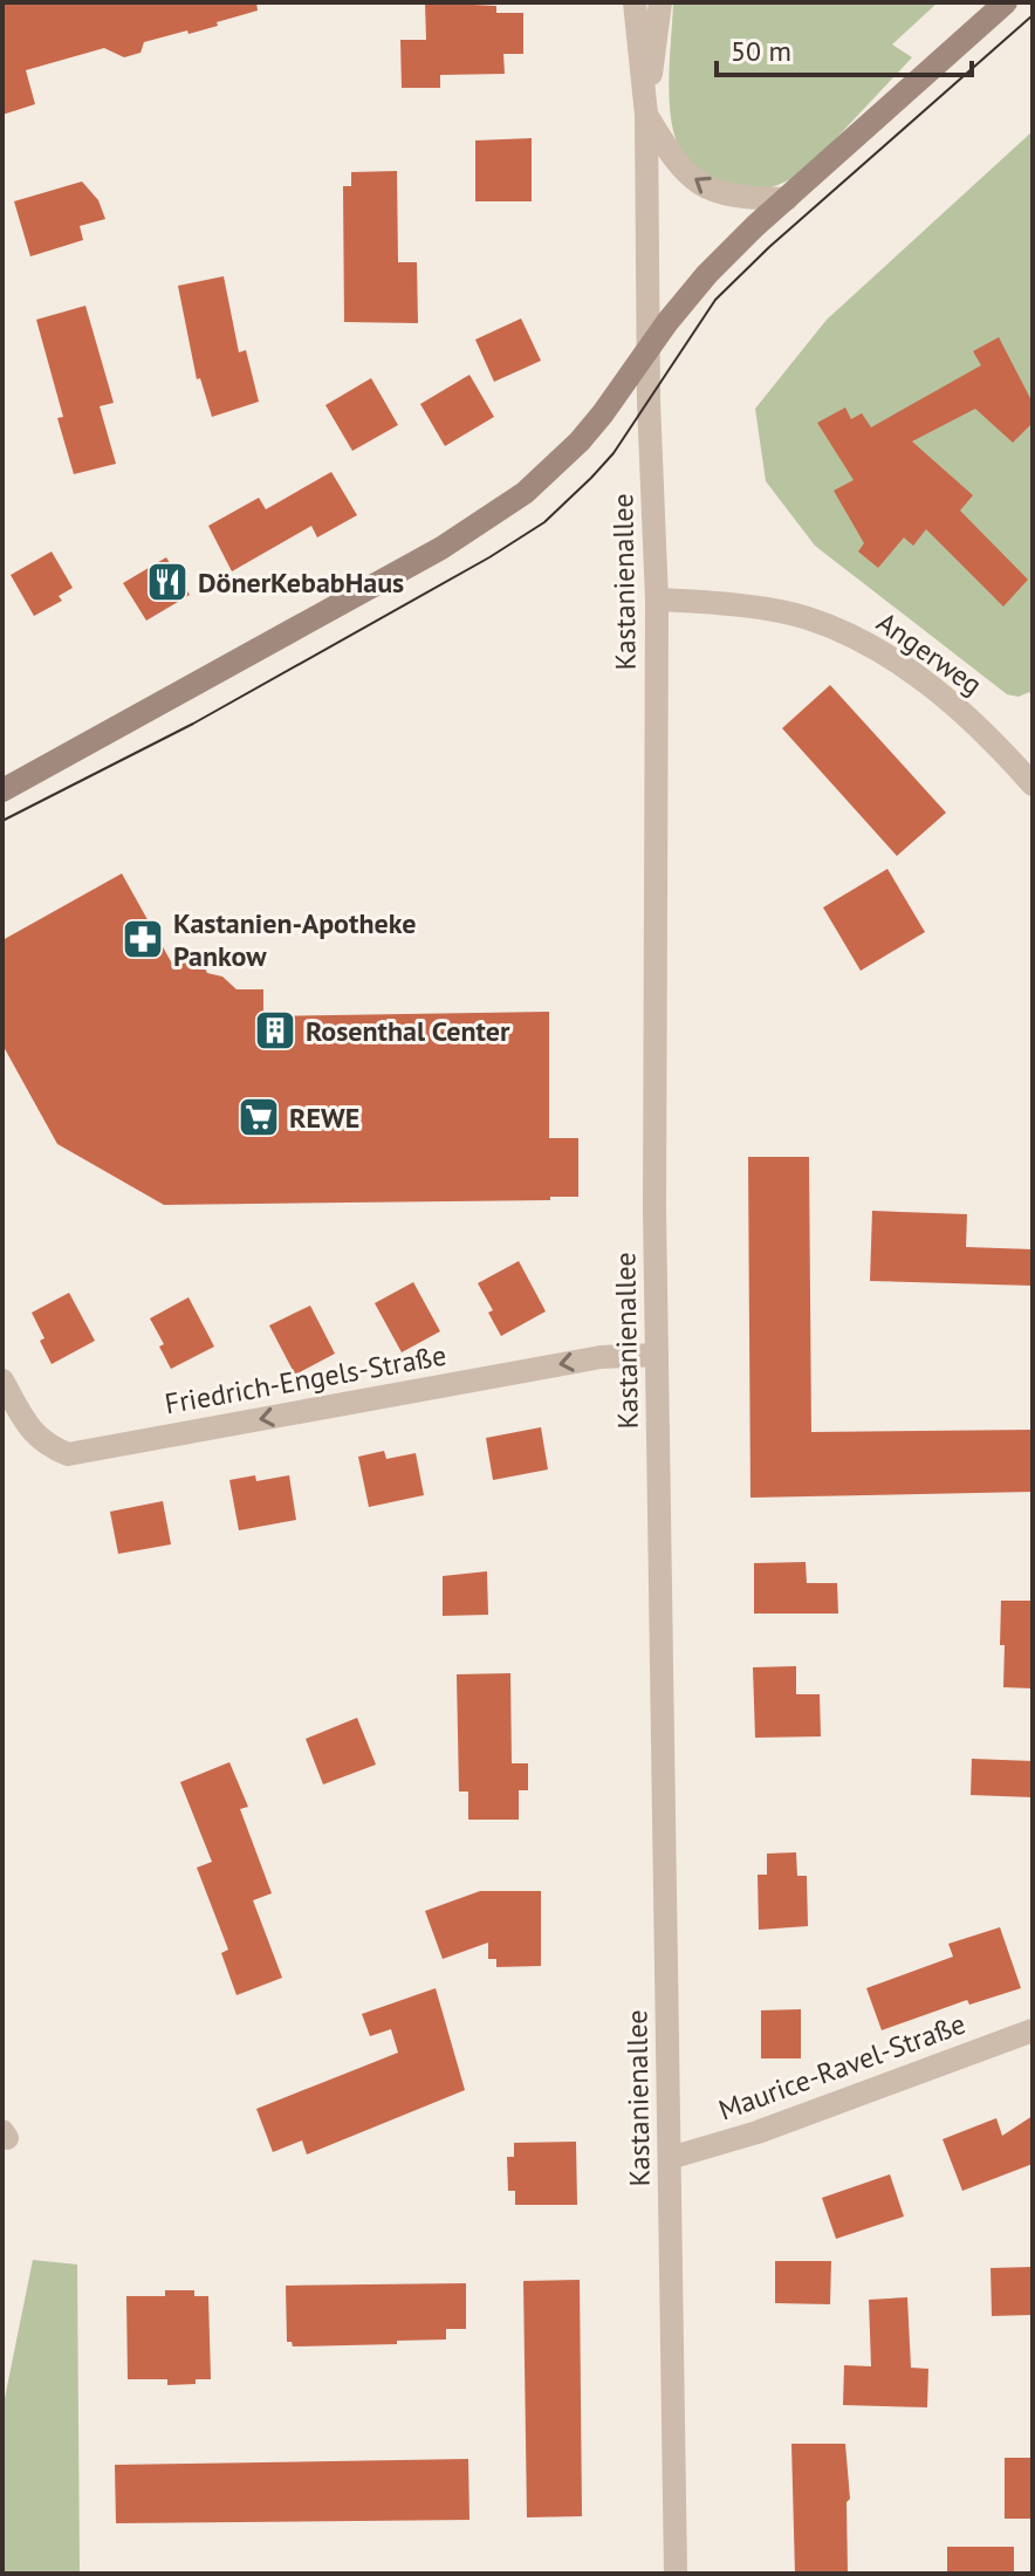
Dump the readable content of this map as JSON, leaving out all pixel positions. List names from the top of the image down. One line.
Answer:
{"streets":{"street":["Kastanienallee","Angerweg","Friedrich-Engels-Straße","Maurice-Ravel-Straße"]},"crossings":[["Kastanienallee","Angerweg"],["Kastanienallee","Friedrich-Engels-Straße"],["Kastanienallee","Maurice-Ravel-Straße"]],"one_way":["Friedrich-Engels-Straße"],"places":{"restaurant":["DönerKebabHaus"],"pharmacy":["Kastanien-Apotheke Pankow"],"building":["Rosenthal Center"],"supermarket":["REWE"]},"scale_bar":"50 m"}
